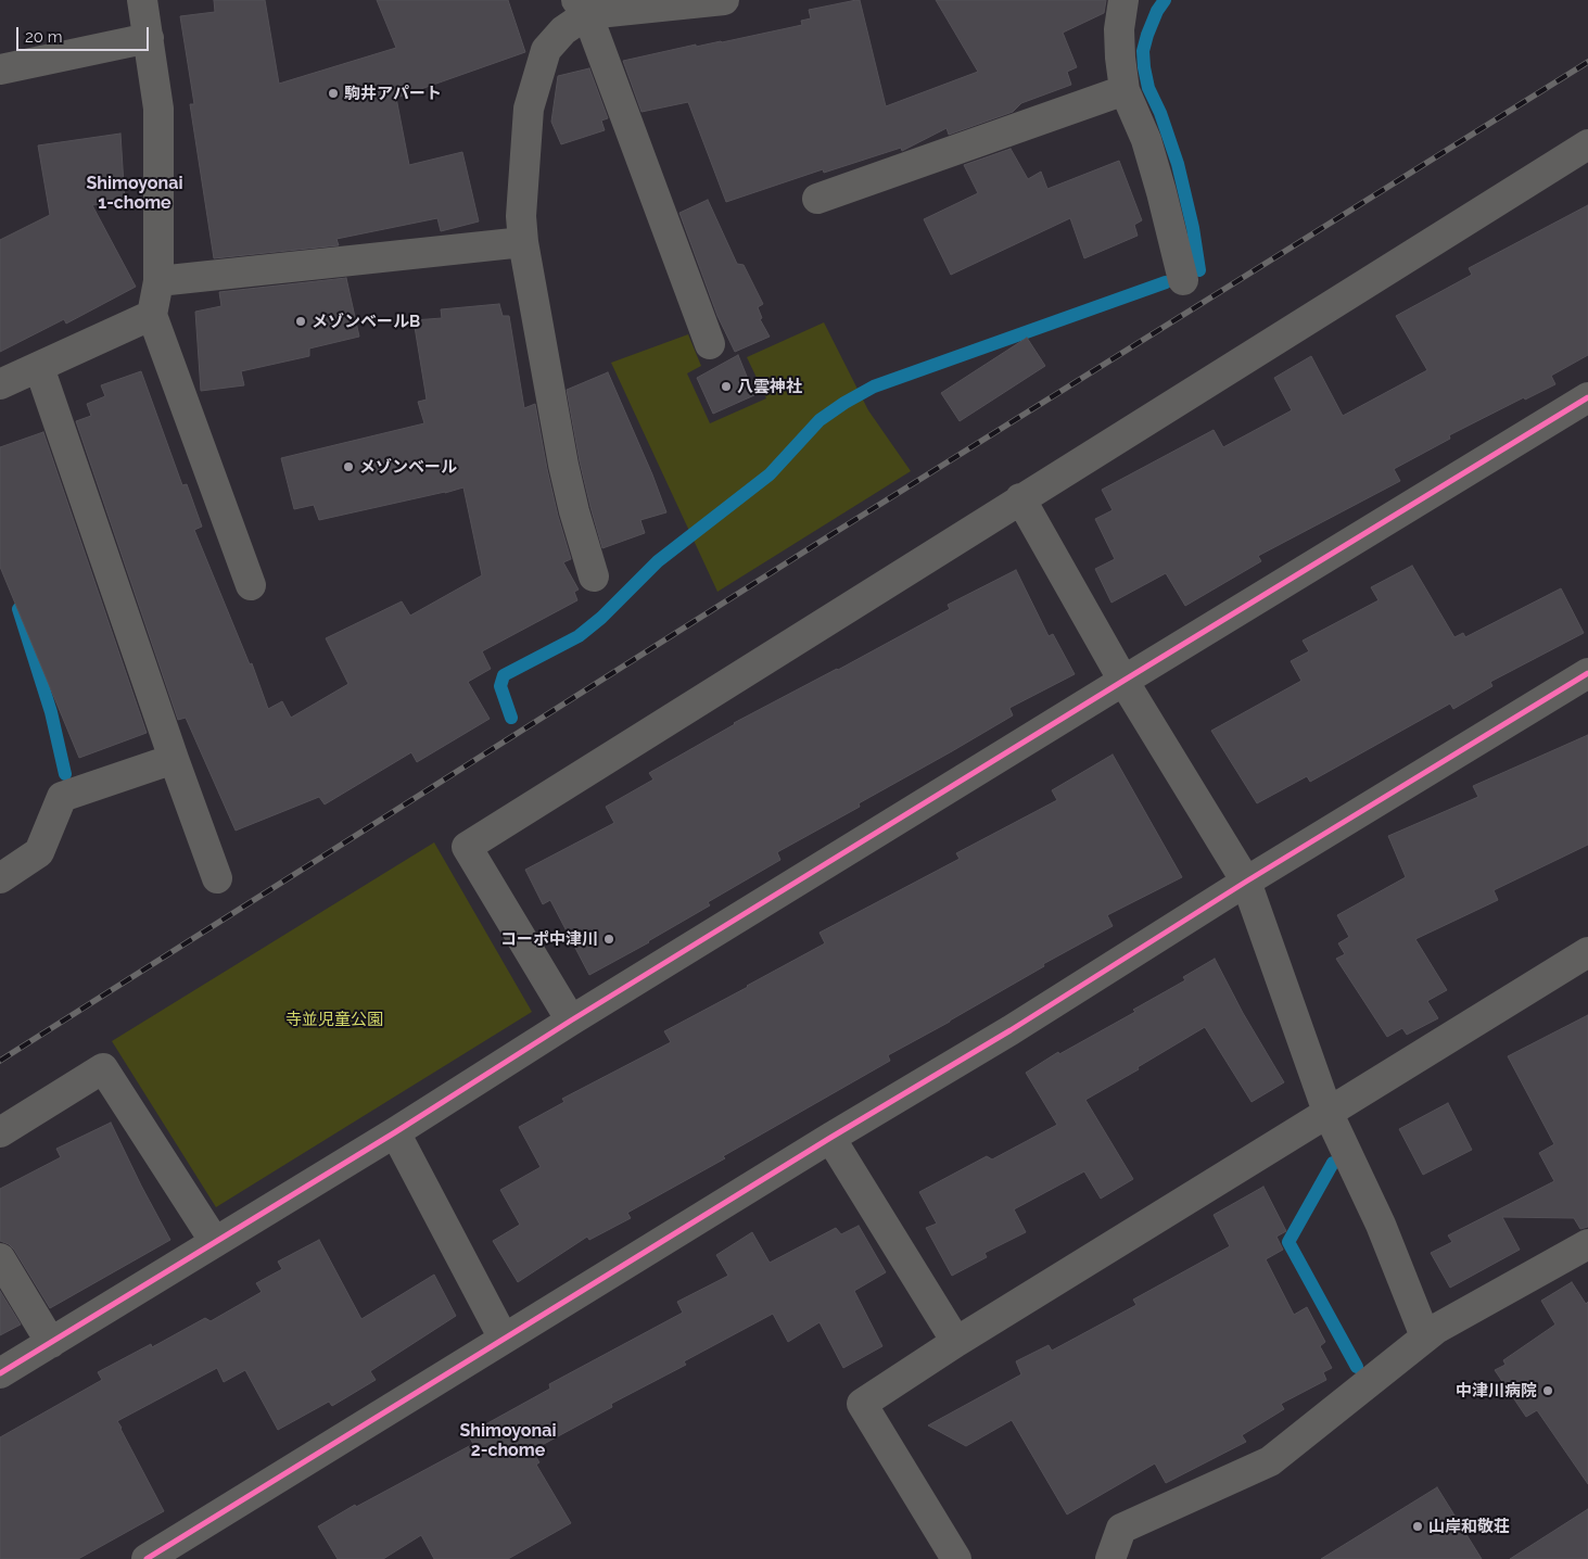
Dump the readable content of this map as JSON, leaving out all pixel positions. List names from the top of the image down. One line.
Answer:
{"districts":["Shimoyonai 1-chome","Shimoyonai 2-chome"],"parks":["寺並児童公園"],"places":["駒井アパート","メゾンベールB","八雲神社","メゾンベール","コーポ中津川","中津川病院","山岸和敬荘"],"scale_bar":"20 m"}
